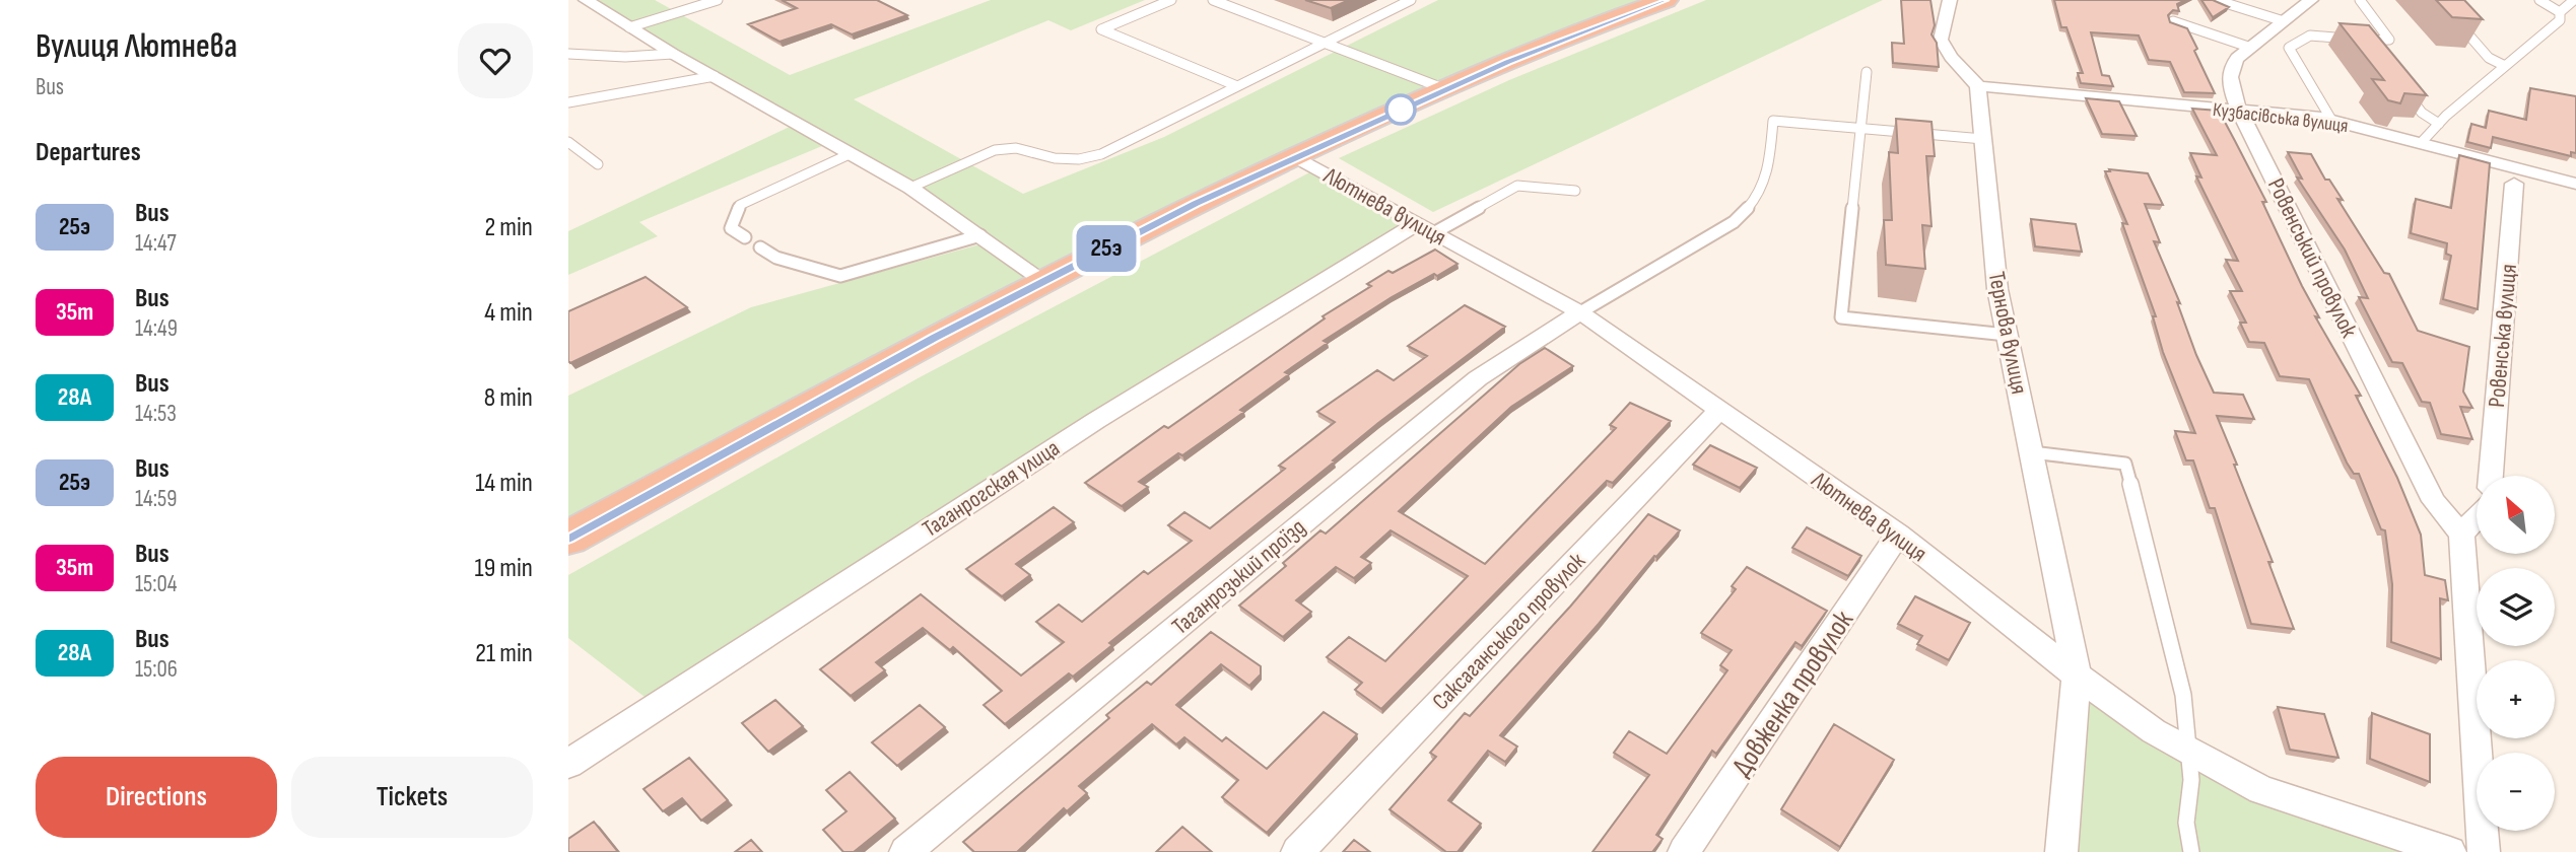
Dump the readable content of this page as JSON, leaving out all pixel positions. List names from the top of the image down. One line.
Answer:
{"streets":{"street":["Кузбасівська вулиця","Лютнева вулиця","Ровенський провулок","Тернова вулиця","Ровенська вулиця","Таганрогская улица","Таганрозький проїзд","Саксаганського провулок","Довженка провулок"]},"crossings":[["Кузбасівська вулиця","Ровенський провулок"],["Кузбасівська вулиця","Тернова вулиця"],["Лютнева вулиця","Тернова вулиця"],["Лютнева вулиця","Таганрогская улица"],["Лютнева вулиця","Таганрозький проїзд"],["Лютнева вулиця","Саксаганського провулок"],["Лютнева вулиця","Довженка провулок"]],"lines":["bus line 25э"],"north":"top left","page":{"heading":[["Вулиця Лютнева","Bus"],"Departures"],"on_map":"25э","list":[{"mark":"25э","name":"Bus","note":"14:47","value":"2 min"},{"mark":"35т","name":"Bus","note":"14:49","value":"4 min"},{"mark":"28А","name":"Bus","note":"14:53","value":"8 min"},{"mark":"25э","name":"Bus","note":"14:59","value":"14 min"},{"mark":"35т","name":"Bus","note":"15:04","value":"19 min"},{"mark":"28А","name":"Bus","note":"15:06","value":"21 min"}],"map_buttons":["+","−"],"buttons":["Directions","Tickets"]}}
